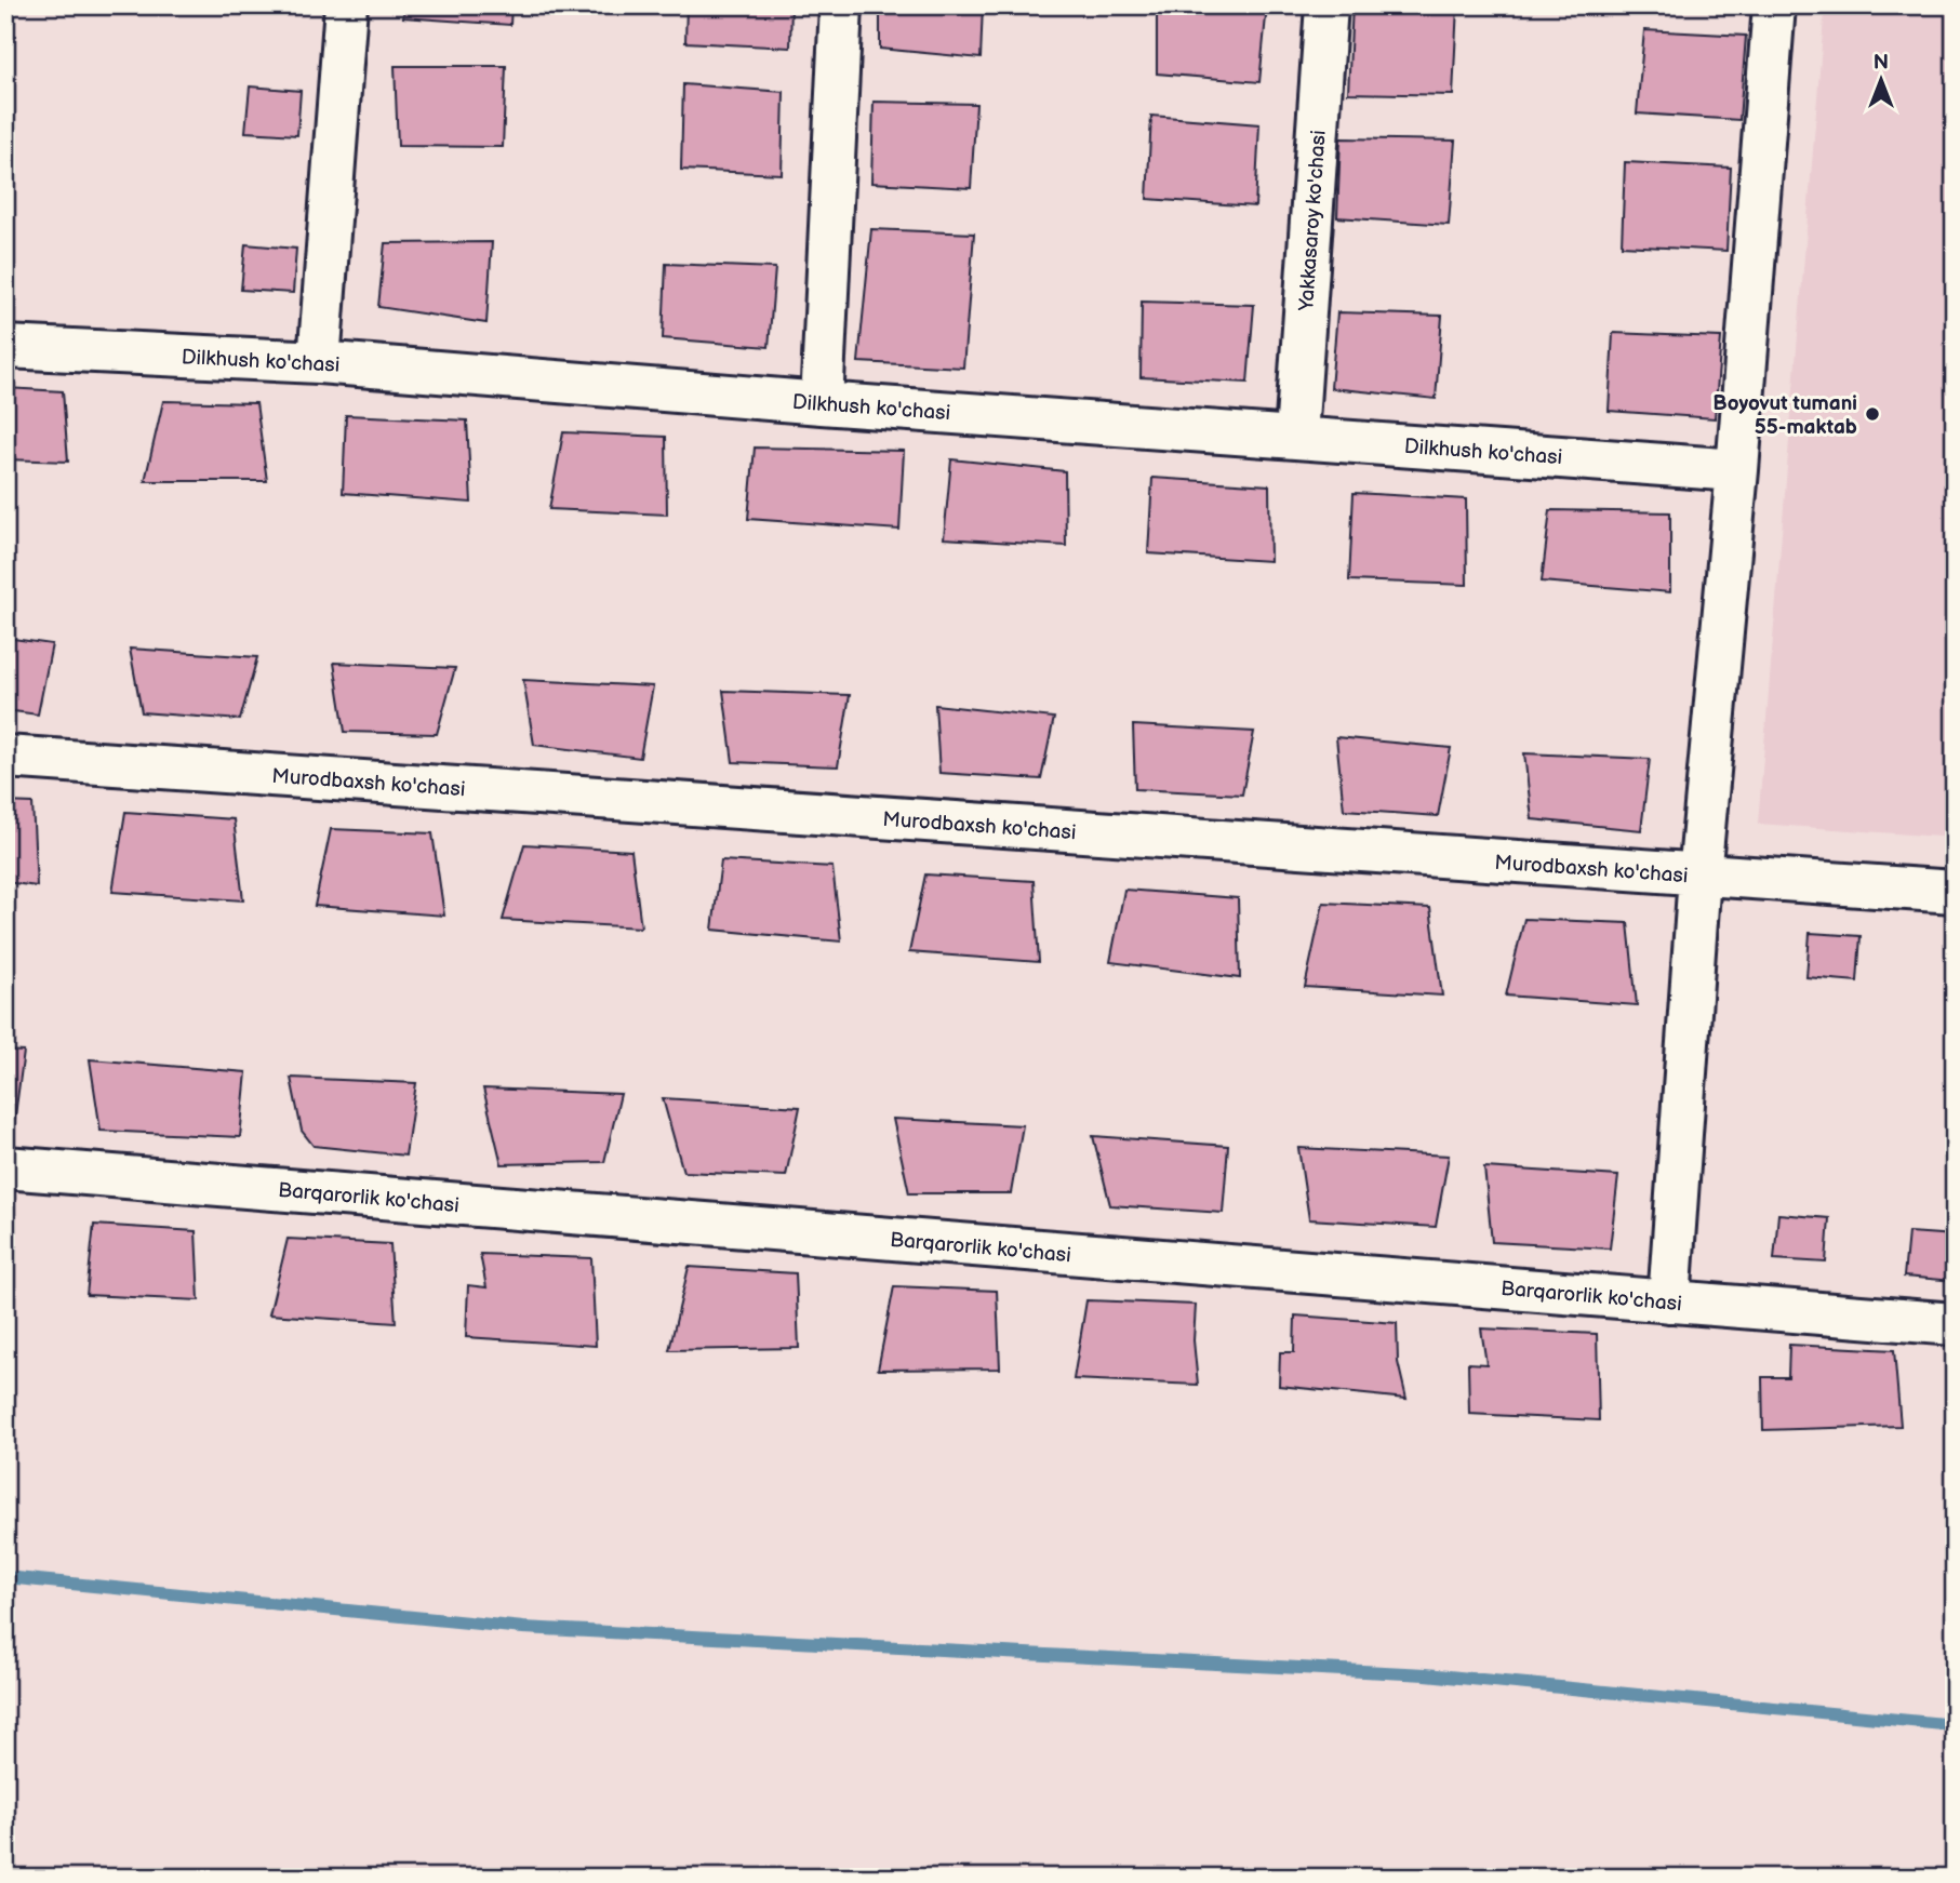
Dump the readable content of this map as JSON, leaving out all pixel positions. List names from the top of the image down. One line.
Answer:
{"streets":{"street":["Yakkasaroy ko'chasi","Dilkhush ko'chasi","Murodbaxsh ko'chasi","Barqarorlik ko'chasi"]},"crossings":[["Yakkasaroy ko'chasi","Dilkhush ko'chasi"]],"places":["Boyovut tumani 55-maktab"],"north":"top"}
